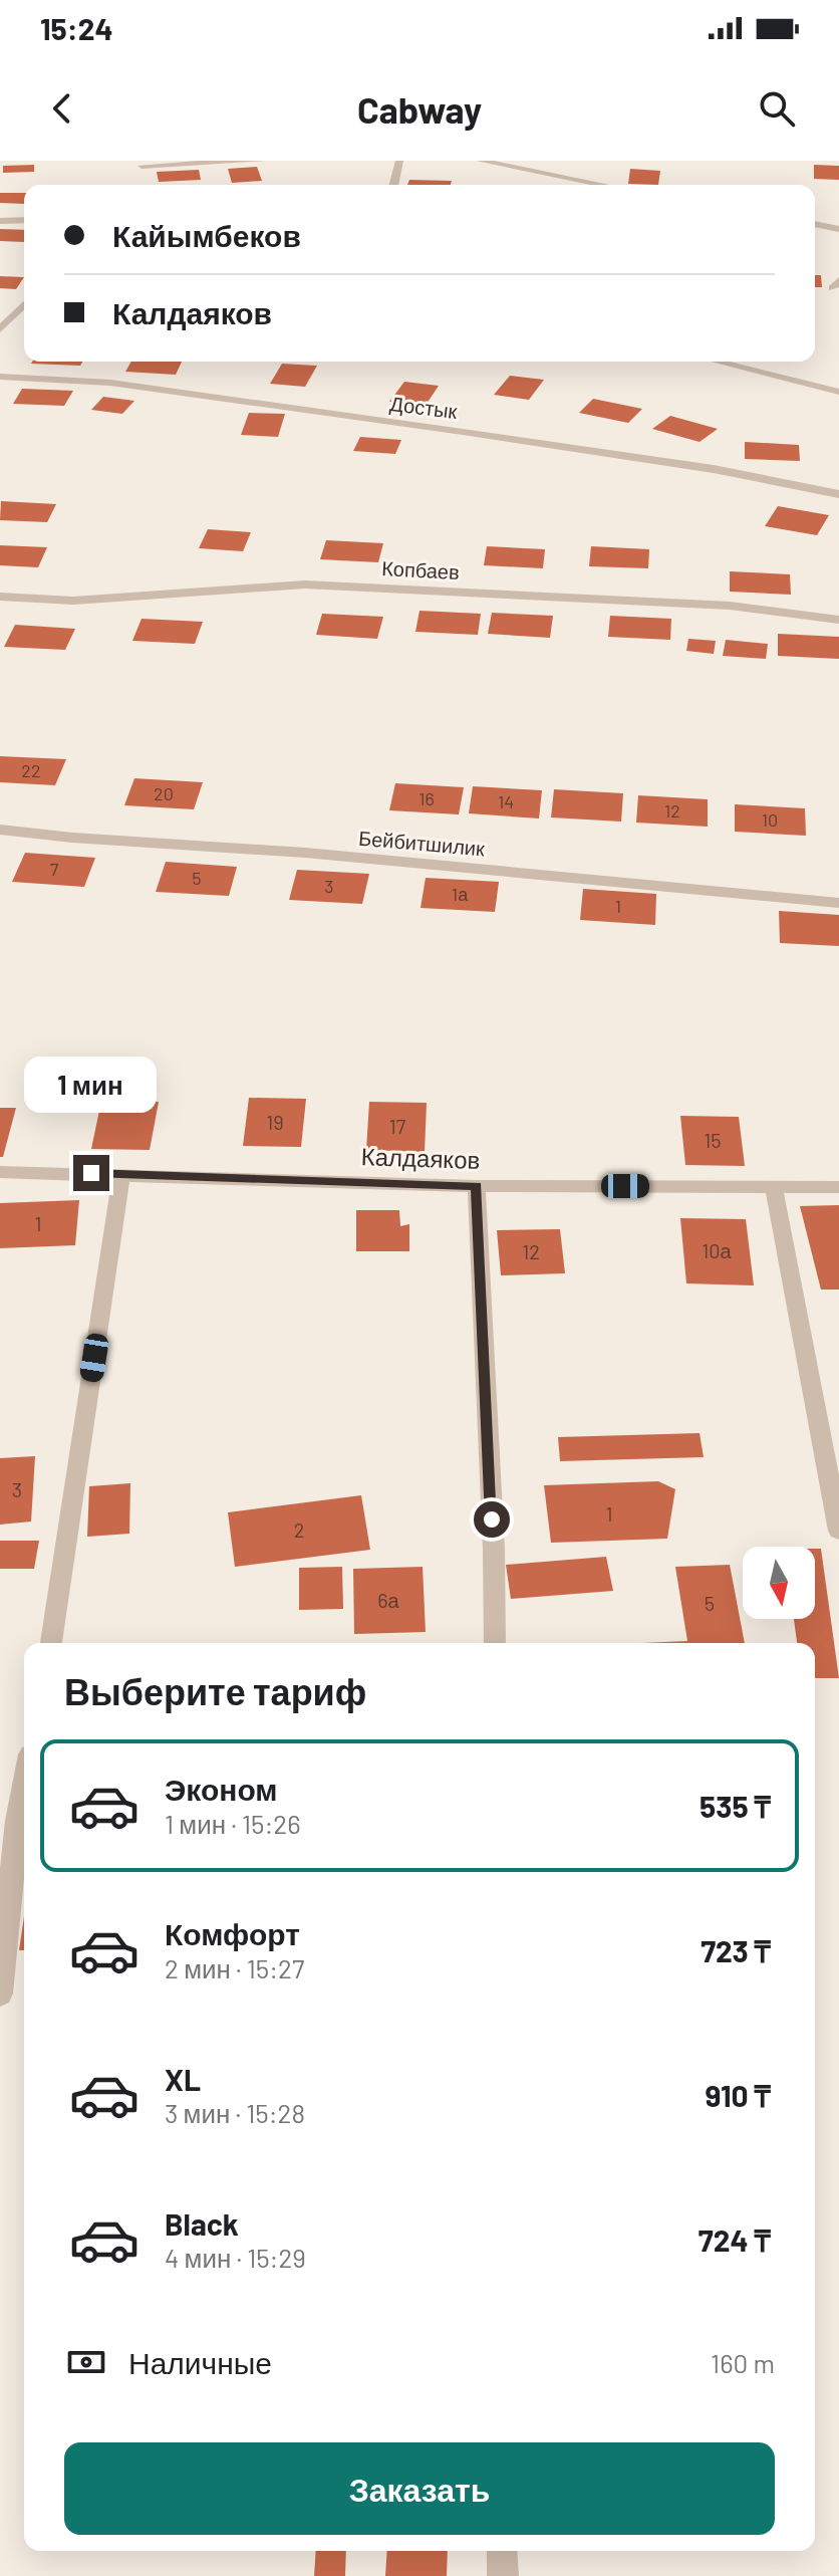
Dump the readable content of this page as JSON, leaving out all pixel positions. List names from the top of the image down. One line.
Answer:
{"streets":{"street":["Достык","Копбаев","Бейбитшилик","Калдаяков"]},"house_numbers":["22","20","16","14","12","10","7","5","3","1а","1","19","17","15","1","10а","12","3","1","2","6а","5"],"north":"bottom","page":{"status":"15:24","header":"Cabway","banner":["Кайымбеков","Калдаяков"],"bubble":"1 мин","heading":"Выберите тариф","list":[{"name":"Эконом","note":"1 мин · 15:26","value":"535 ₸"},{"name":"Комфорт","note":"2 мин · 15:27","value":"723 ₸"},{"name":"XL","note":"3 мин · 15:28","value":"910 ₸"},{"name":"Black","note":"4 мин · 15:29","value":"724 ₸"}],"pay":["Наличные","160 m"],"buttons":"Заказать"}}
